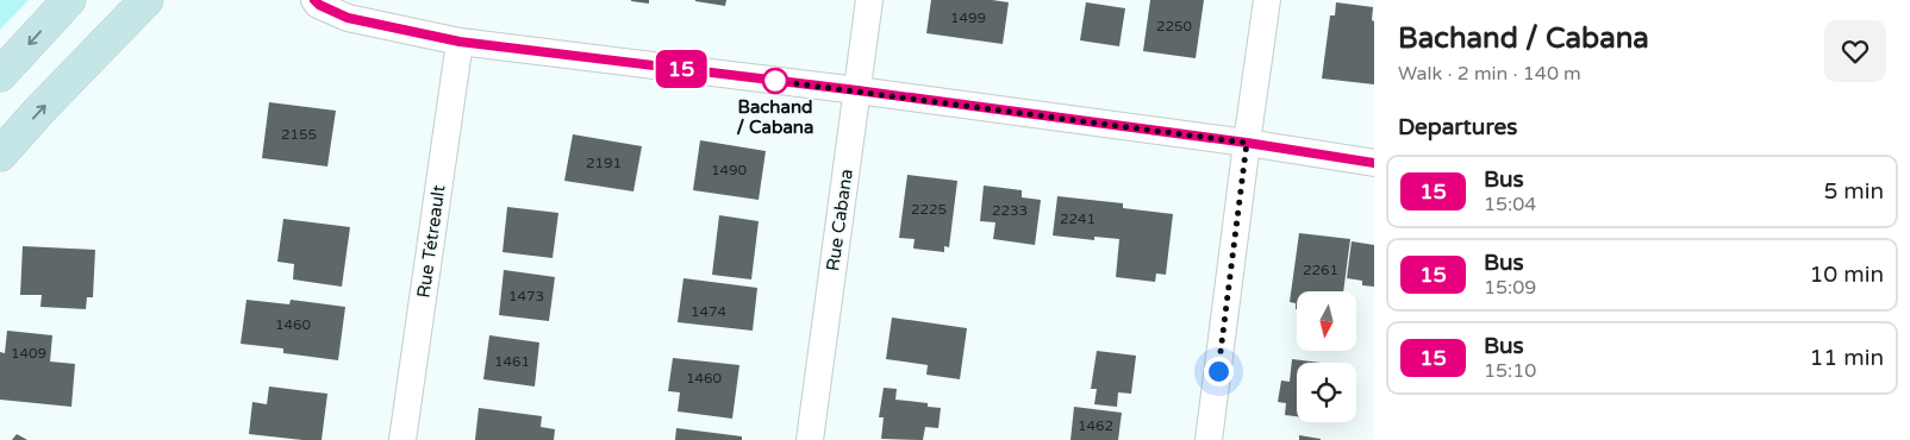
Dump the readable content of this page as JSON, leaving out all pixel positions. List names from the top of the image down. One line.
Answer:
{"streets":{"street":["Rue Cabana","Rue Tétreault"]},"places":["Bachand / Cabana"],"lines":["bus line 15"],"house_numbers":["1499","2250","2155","2191","1490","2225","2233","2241","2261","1473","1474","1460","1409","1461","1460","1462"],"north":"bottom","page":{"on_map":"15","heading":[["Bachand / Cabana","Walk · 2 min · 140 m"],"Departures"],"list":[{"mark":"15","name":"Bus","note":"15:04","value":"5 min"},{"mark":"15","name":"Bus","note":"15:09","value":"10 min"},{"mark":"15","name":"Bus","note":"15:10","value":"11 min"}]}}
